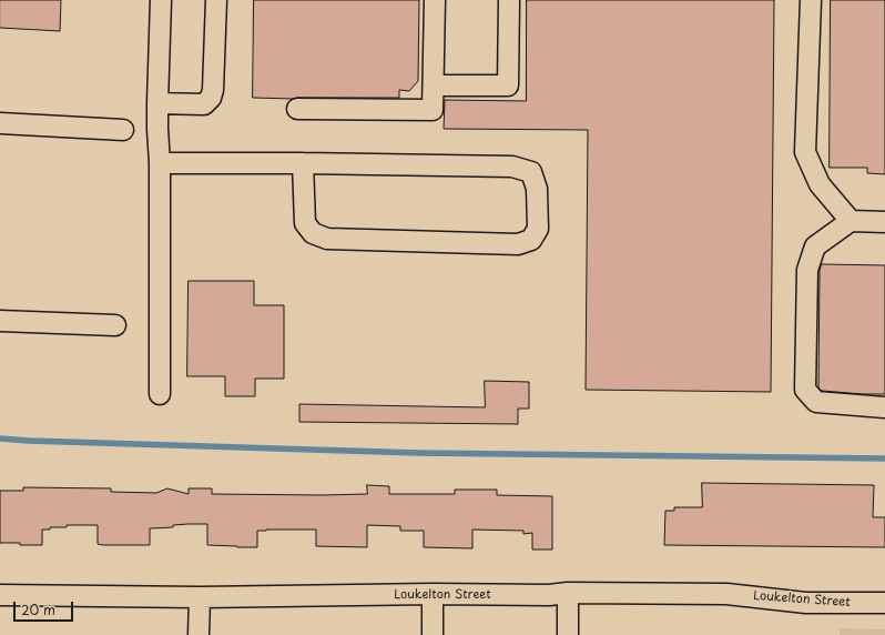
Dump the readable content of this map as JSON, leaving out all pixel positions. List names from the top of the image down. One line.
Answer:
{"streets":{"street":["Loukelton Street"]},"scale_bar":"20 m"}
